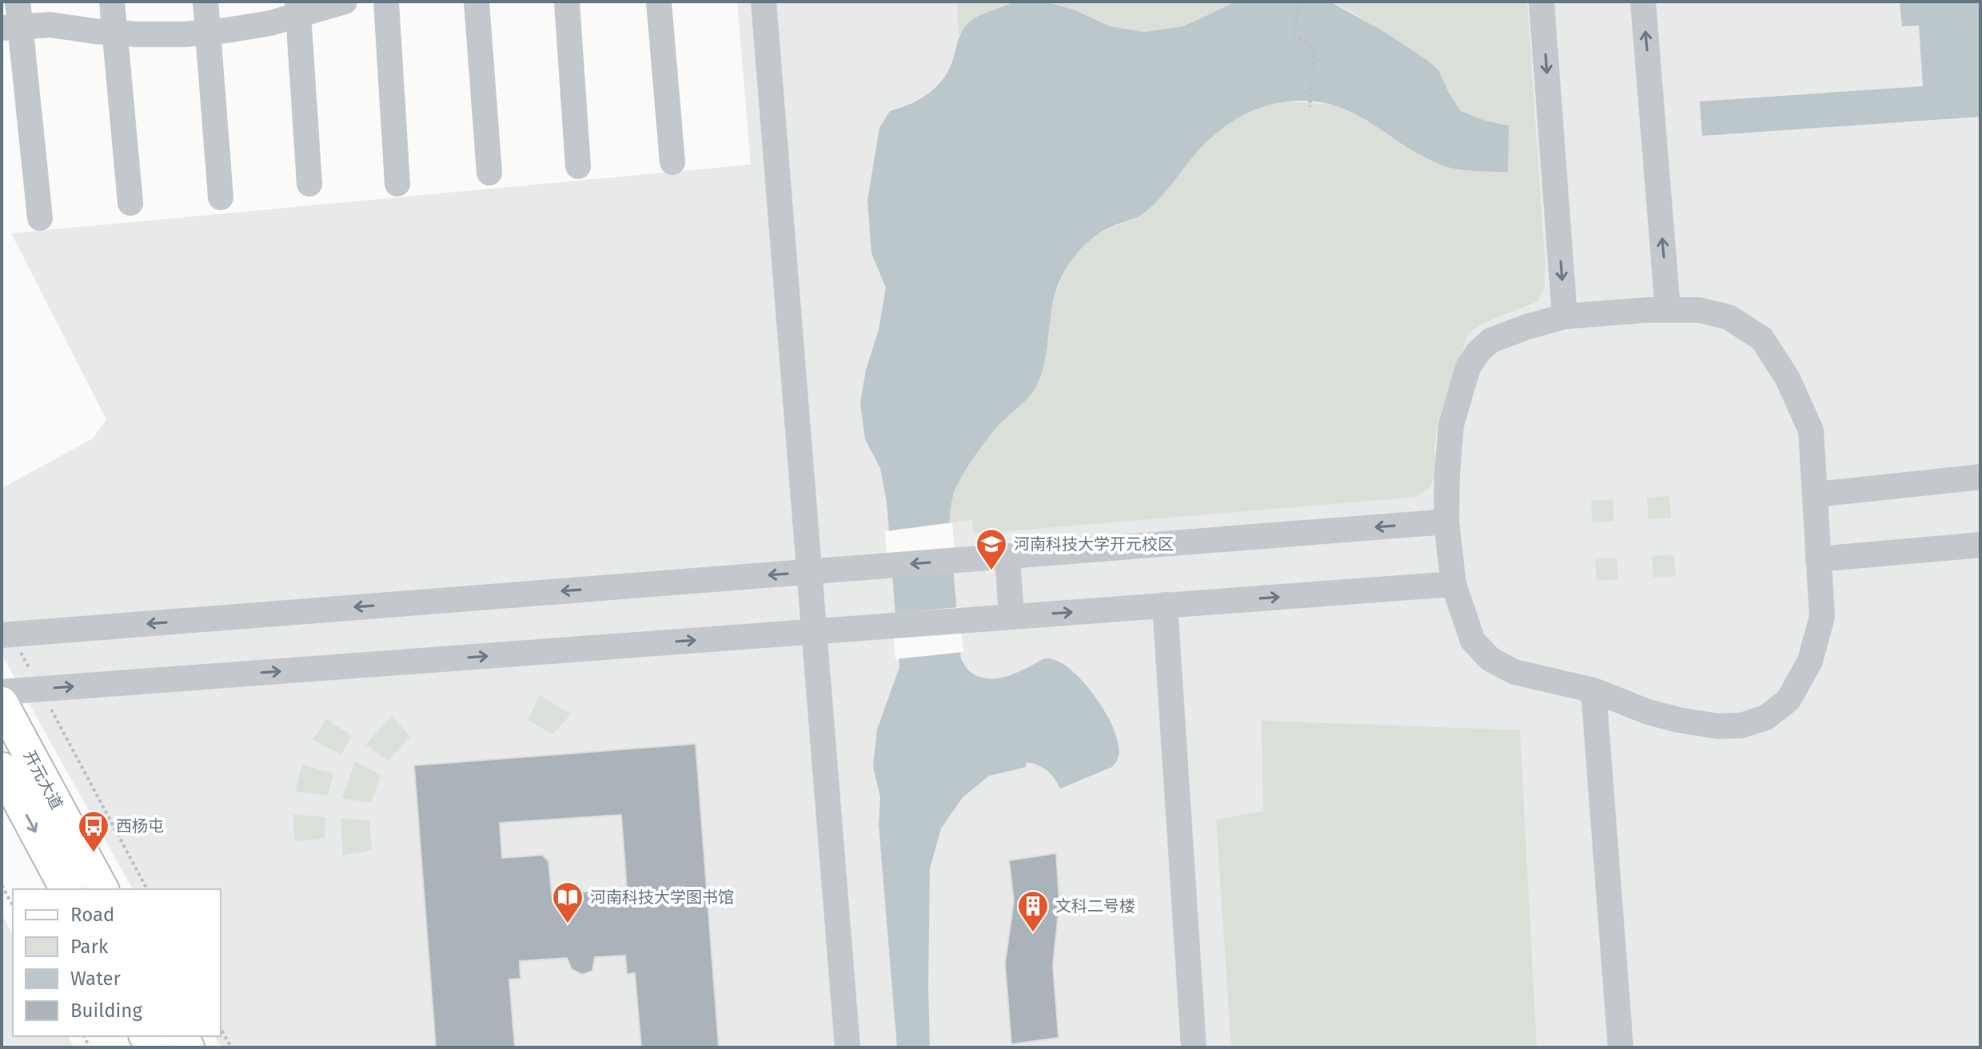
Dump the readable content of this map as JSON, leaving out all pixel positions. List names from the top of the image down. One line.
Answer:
{"streets":{"main road":["开元大道"]},"places":{"school or university":["河南科技大学开元校区"],"bus stop":["西杨屯"],"library":["河南科技大学图书馆"],"building":["文科二号楼"]},"legend":["Road","Park","Water","Building"]}
